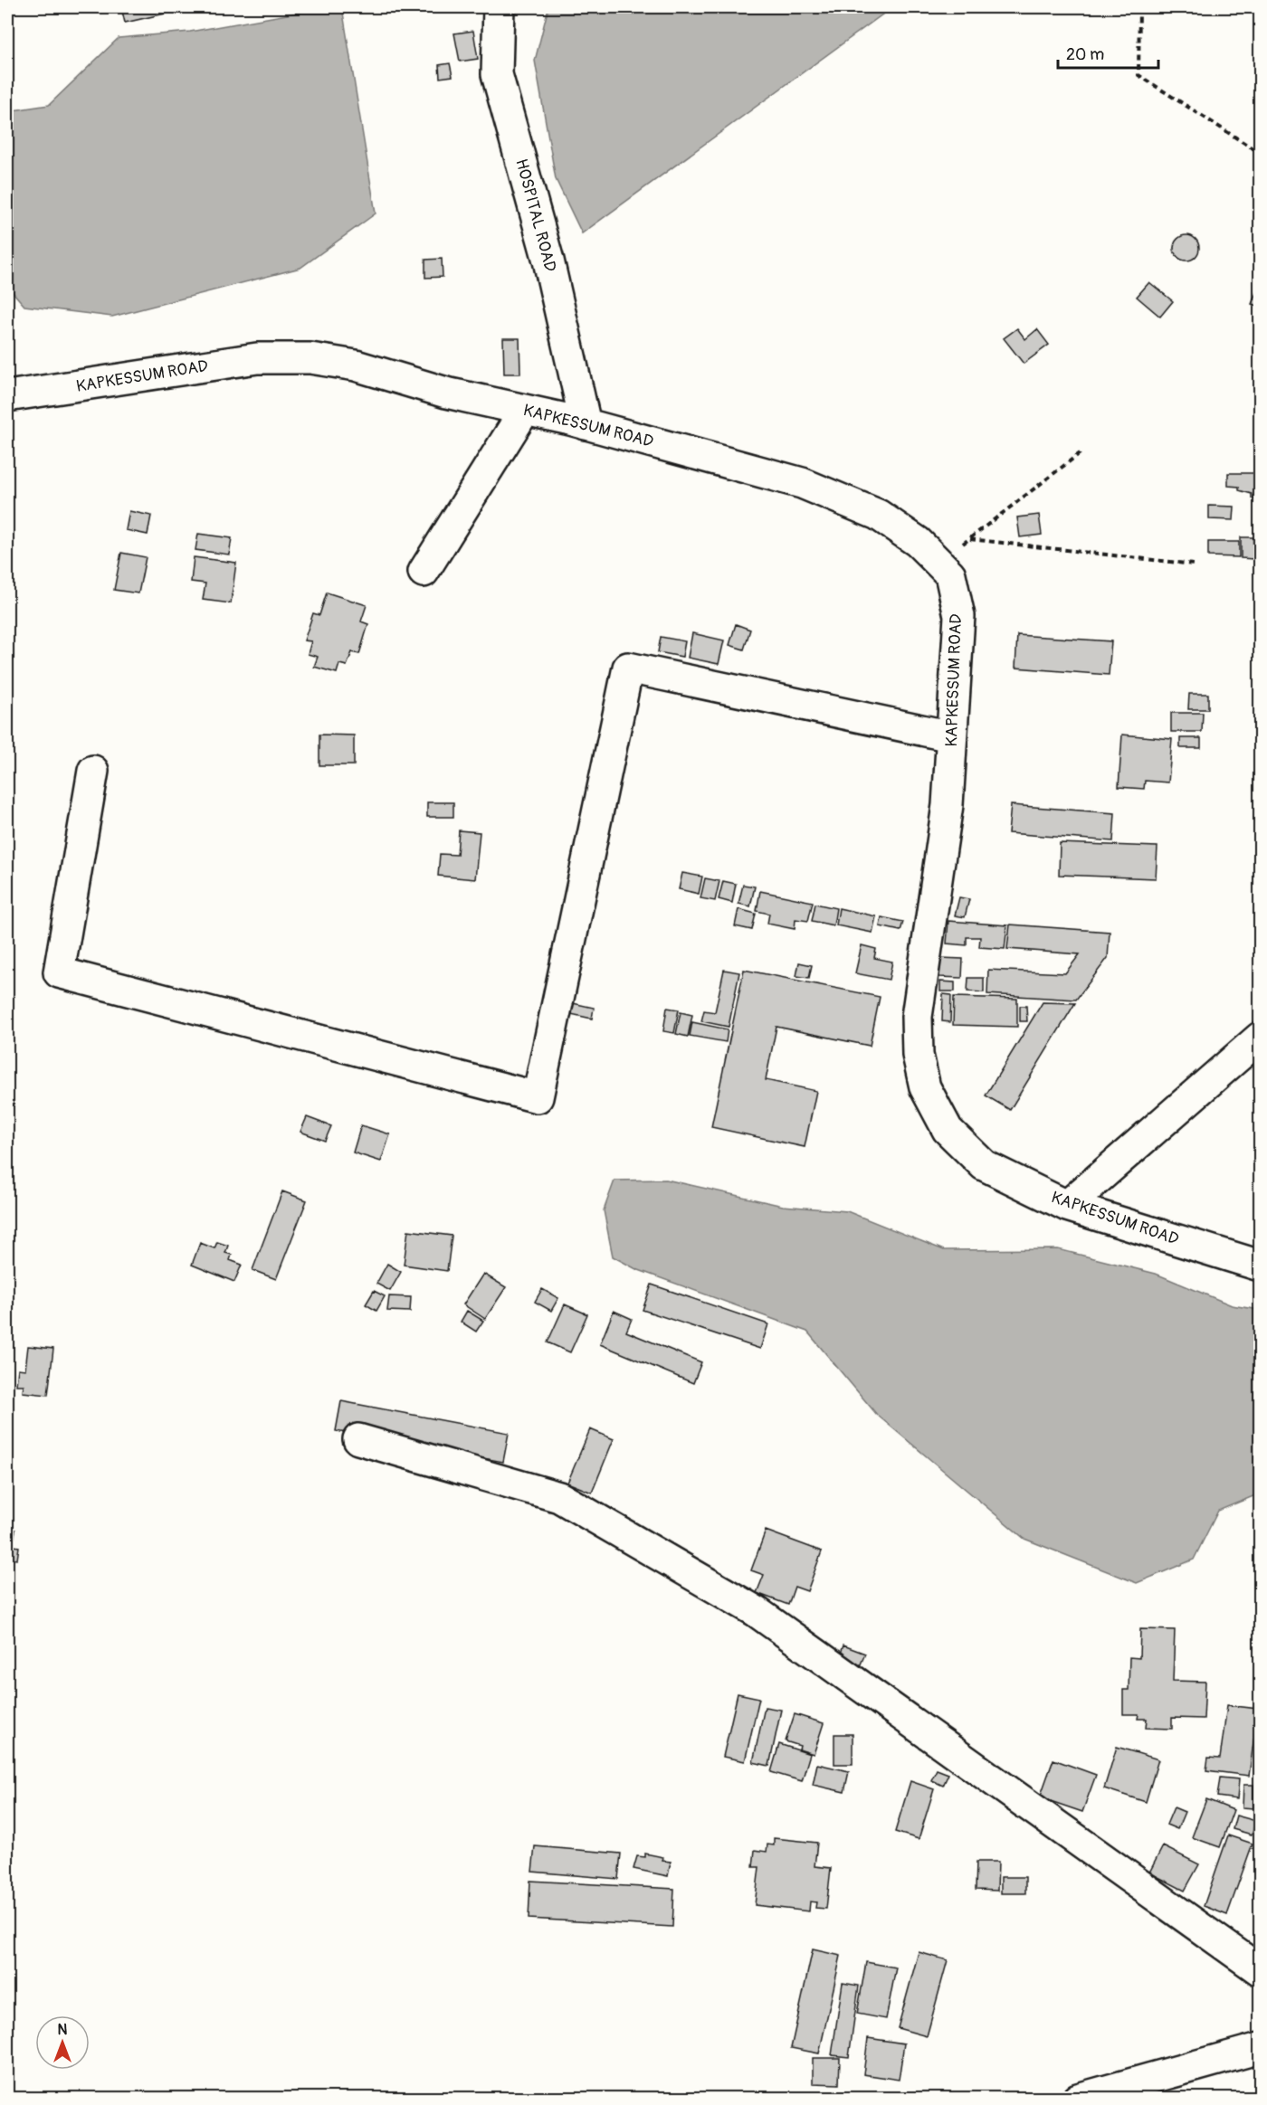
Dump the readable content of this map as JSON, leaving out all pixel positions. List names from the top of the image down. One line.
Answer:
{"streets":{"street":["HOSPITAL ROAD","KAPKESSUM ROAD"]},"crossings":[["HOSPITAL ROAD","KAPKESSUM ROAD"]],"scale_bar":"20 m","north":"top"}
